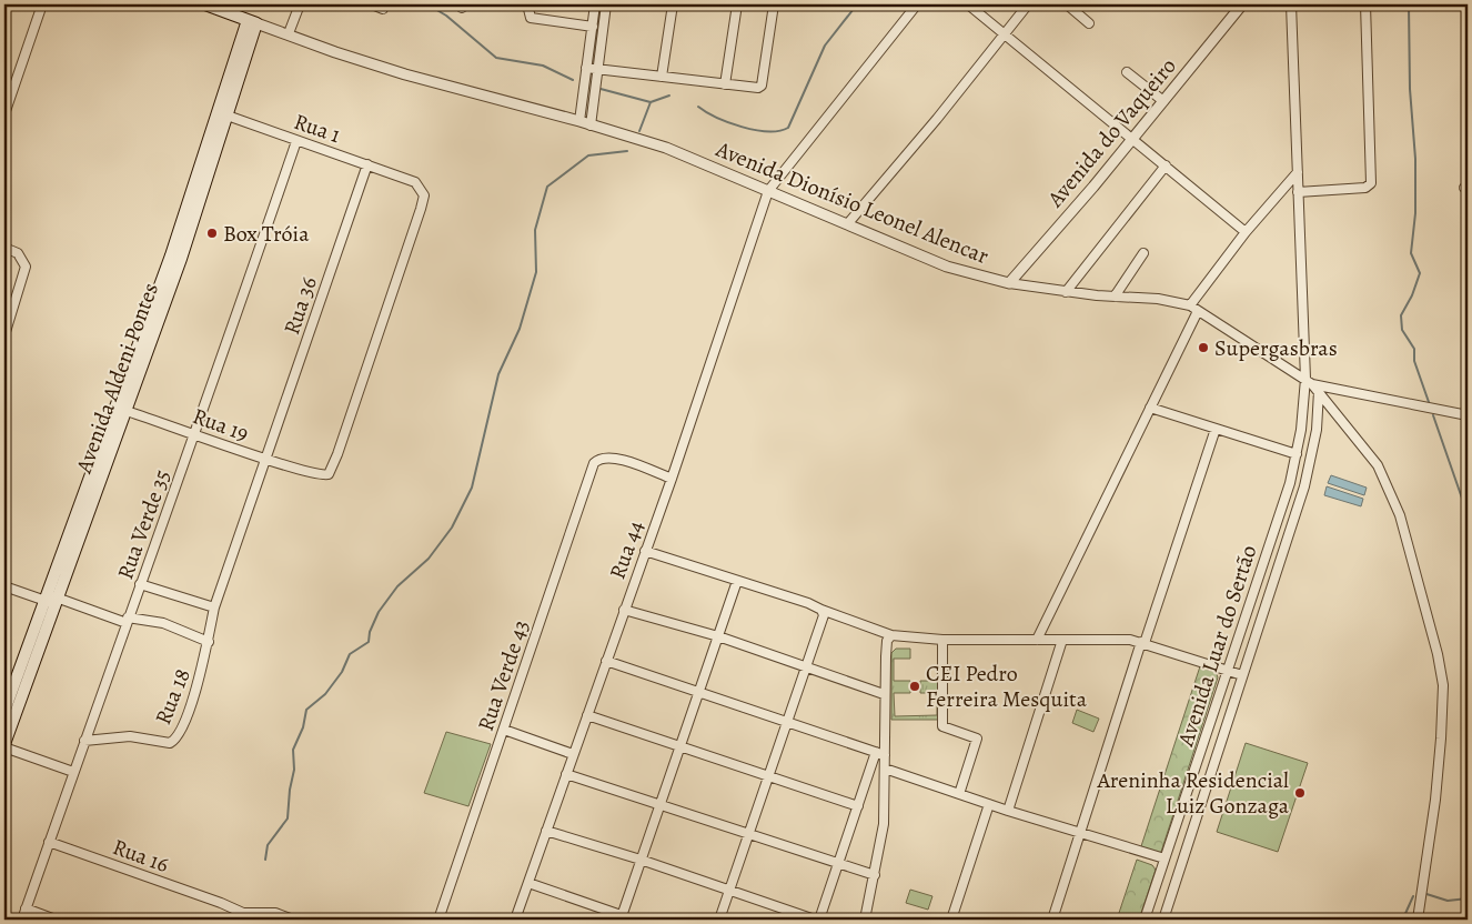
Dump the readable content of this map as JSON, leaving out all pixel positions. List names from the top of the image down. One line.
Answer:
{"streets":{"main road":["Avenida Dionísio Leonel Alencar","Avenida Aldeni Pontes"],"street":["Rua 1","Avenida do Vaqueiro","Rua 36","Rua 19","Rua Verde 35","Rua 44","Avenida Luar do Sertão","Rua Verde 43","Rua 18","Rua 16"]},"crossings":[["Rua 1","Rua 36"],["Rua 1","Avenida Aldeni Pontes"],["Rua 1","Rua 19"],["Rua 1","Rua Verde 35"],["Avenida do Vaqueiro","Avenida Dionísio Leonel Alencar"],["Avenida Dionísio Leonel Alencar","Avenida Aldeni Pontes"],["Avenida Dionísio Leonel Alencar","Rua 44"],["Avenida Dionísio Leonel Alencar","Avenida Luar do Sertão"],["Rua 36","Rua 19"],["Rua 36","Rua 18"],["Avenida Aldeni Pontes","Rua 19"],["Rua 19","Rua Verde 35"],["Rua 19","Rua 18"],["Rua Verde 35","Rua 18"],["Rua Verde 35","Rua 16"],["Rua 44","Rua Verde 43"]],"places":["Box Tróia","Supergasbras","CEI Pedro Ferreira Mesquita","Areninha Residencial Luiz Gonzaga"]}
